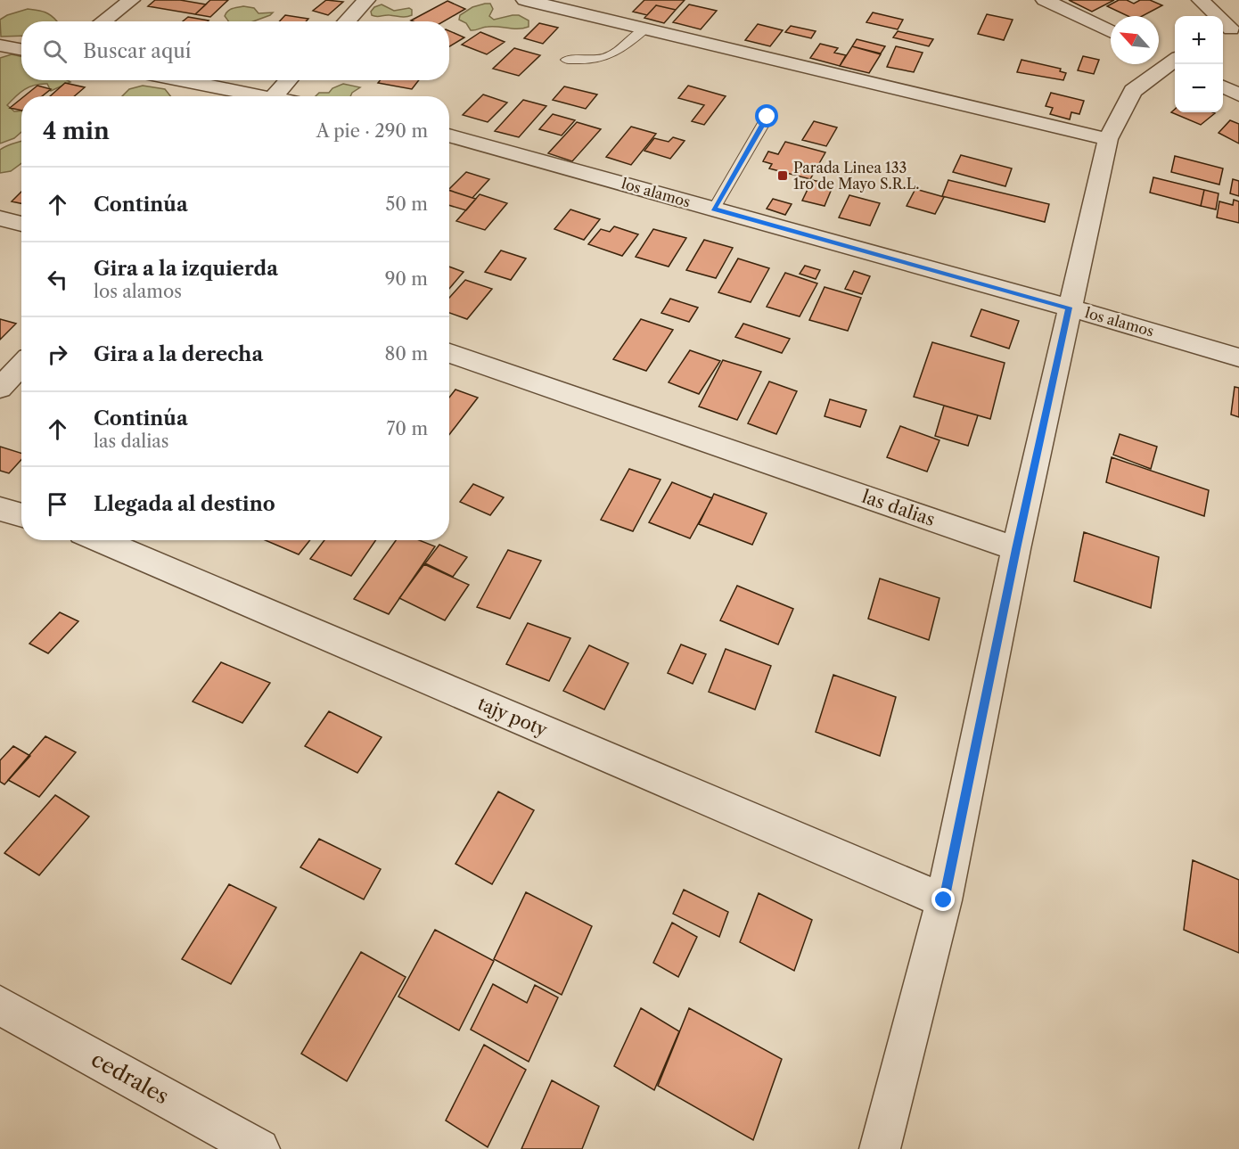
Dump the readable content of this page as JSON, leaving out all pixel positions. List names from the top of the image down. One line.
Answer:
{"streets":{"street":["los alamos","las dalias","tajy poty","cedrales"]},"places":{"transit":["Parada Linea 133 1ro de Mayo S.R.L."]},"north":"top left","page":{"map_buttons":["+","−"],"search":"Buscar aquí","heading":["4 min","A pie · 290 m"],"list":[["Continúa","50 m"],["Gira a la izquierda","los alamos","90 m"],["Gira a la derecha","80 m"],["Continúa","las dalias","70 m"],"Llegada al destino"]}}
